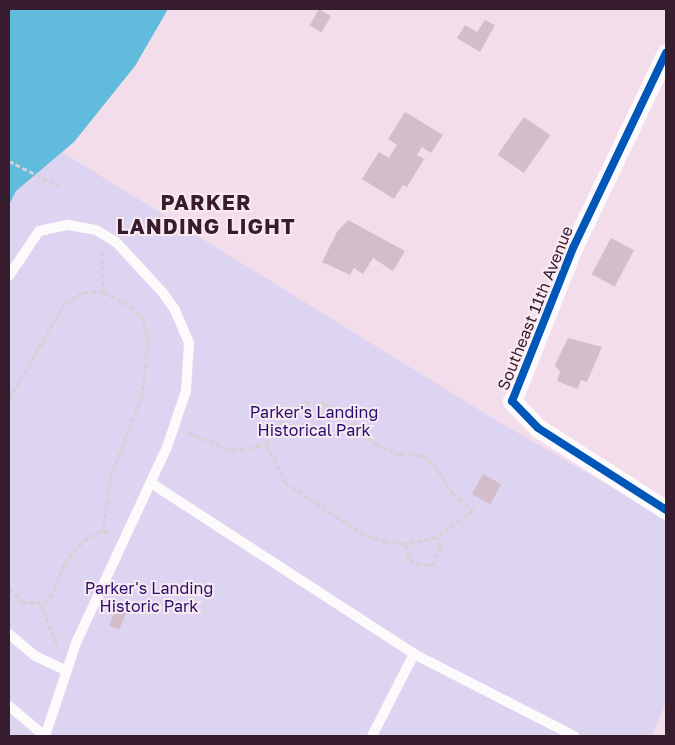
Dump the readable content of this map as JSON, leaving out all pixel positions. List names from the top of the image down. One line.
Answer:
{"streets":{"street":["Southeast 11th Avenue"]},"districts":["PARKER LANDING LIGHT"],"parks":["Parker's Landing Historical Park","Parker's Landing Historic Park"]}
